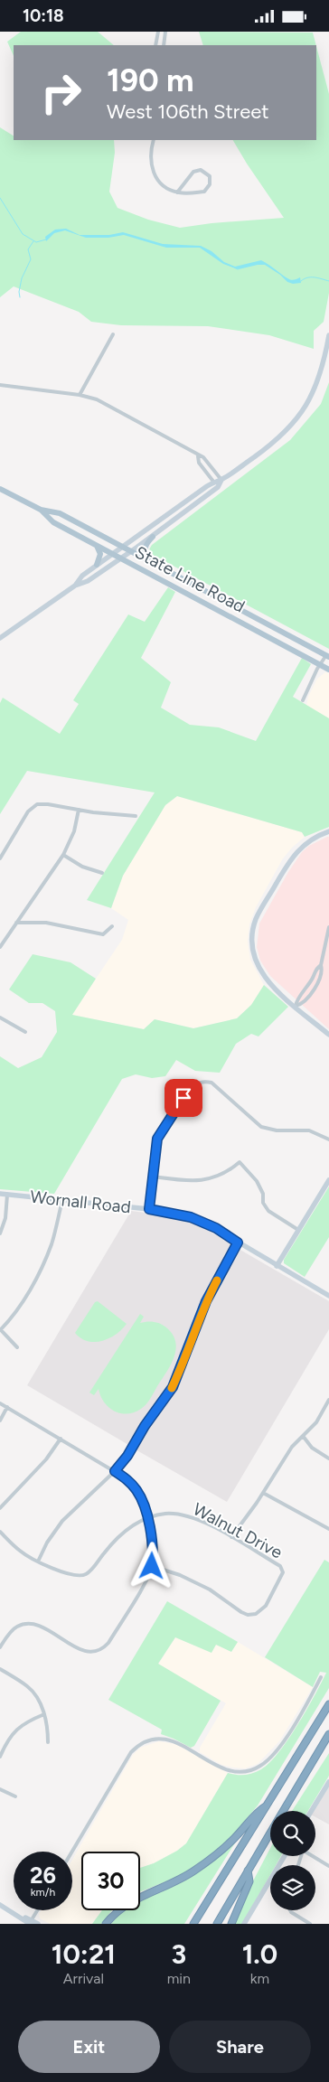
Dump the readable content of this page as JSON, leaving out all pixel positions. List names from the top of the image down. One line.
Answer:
{"streets":{"main road":["State Line Road","Wornall Road"],"street":["Walnut Drive"]},"page":{"status":"10:18","turn":["190 m","West 106th Street"],"speed":"26 km/h","limit":"30","eta":["10:21","Arrival","3","min","1.0","km"],"buttons":["Exit","Share"]}}
